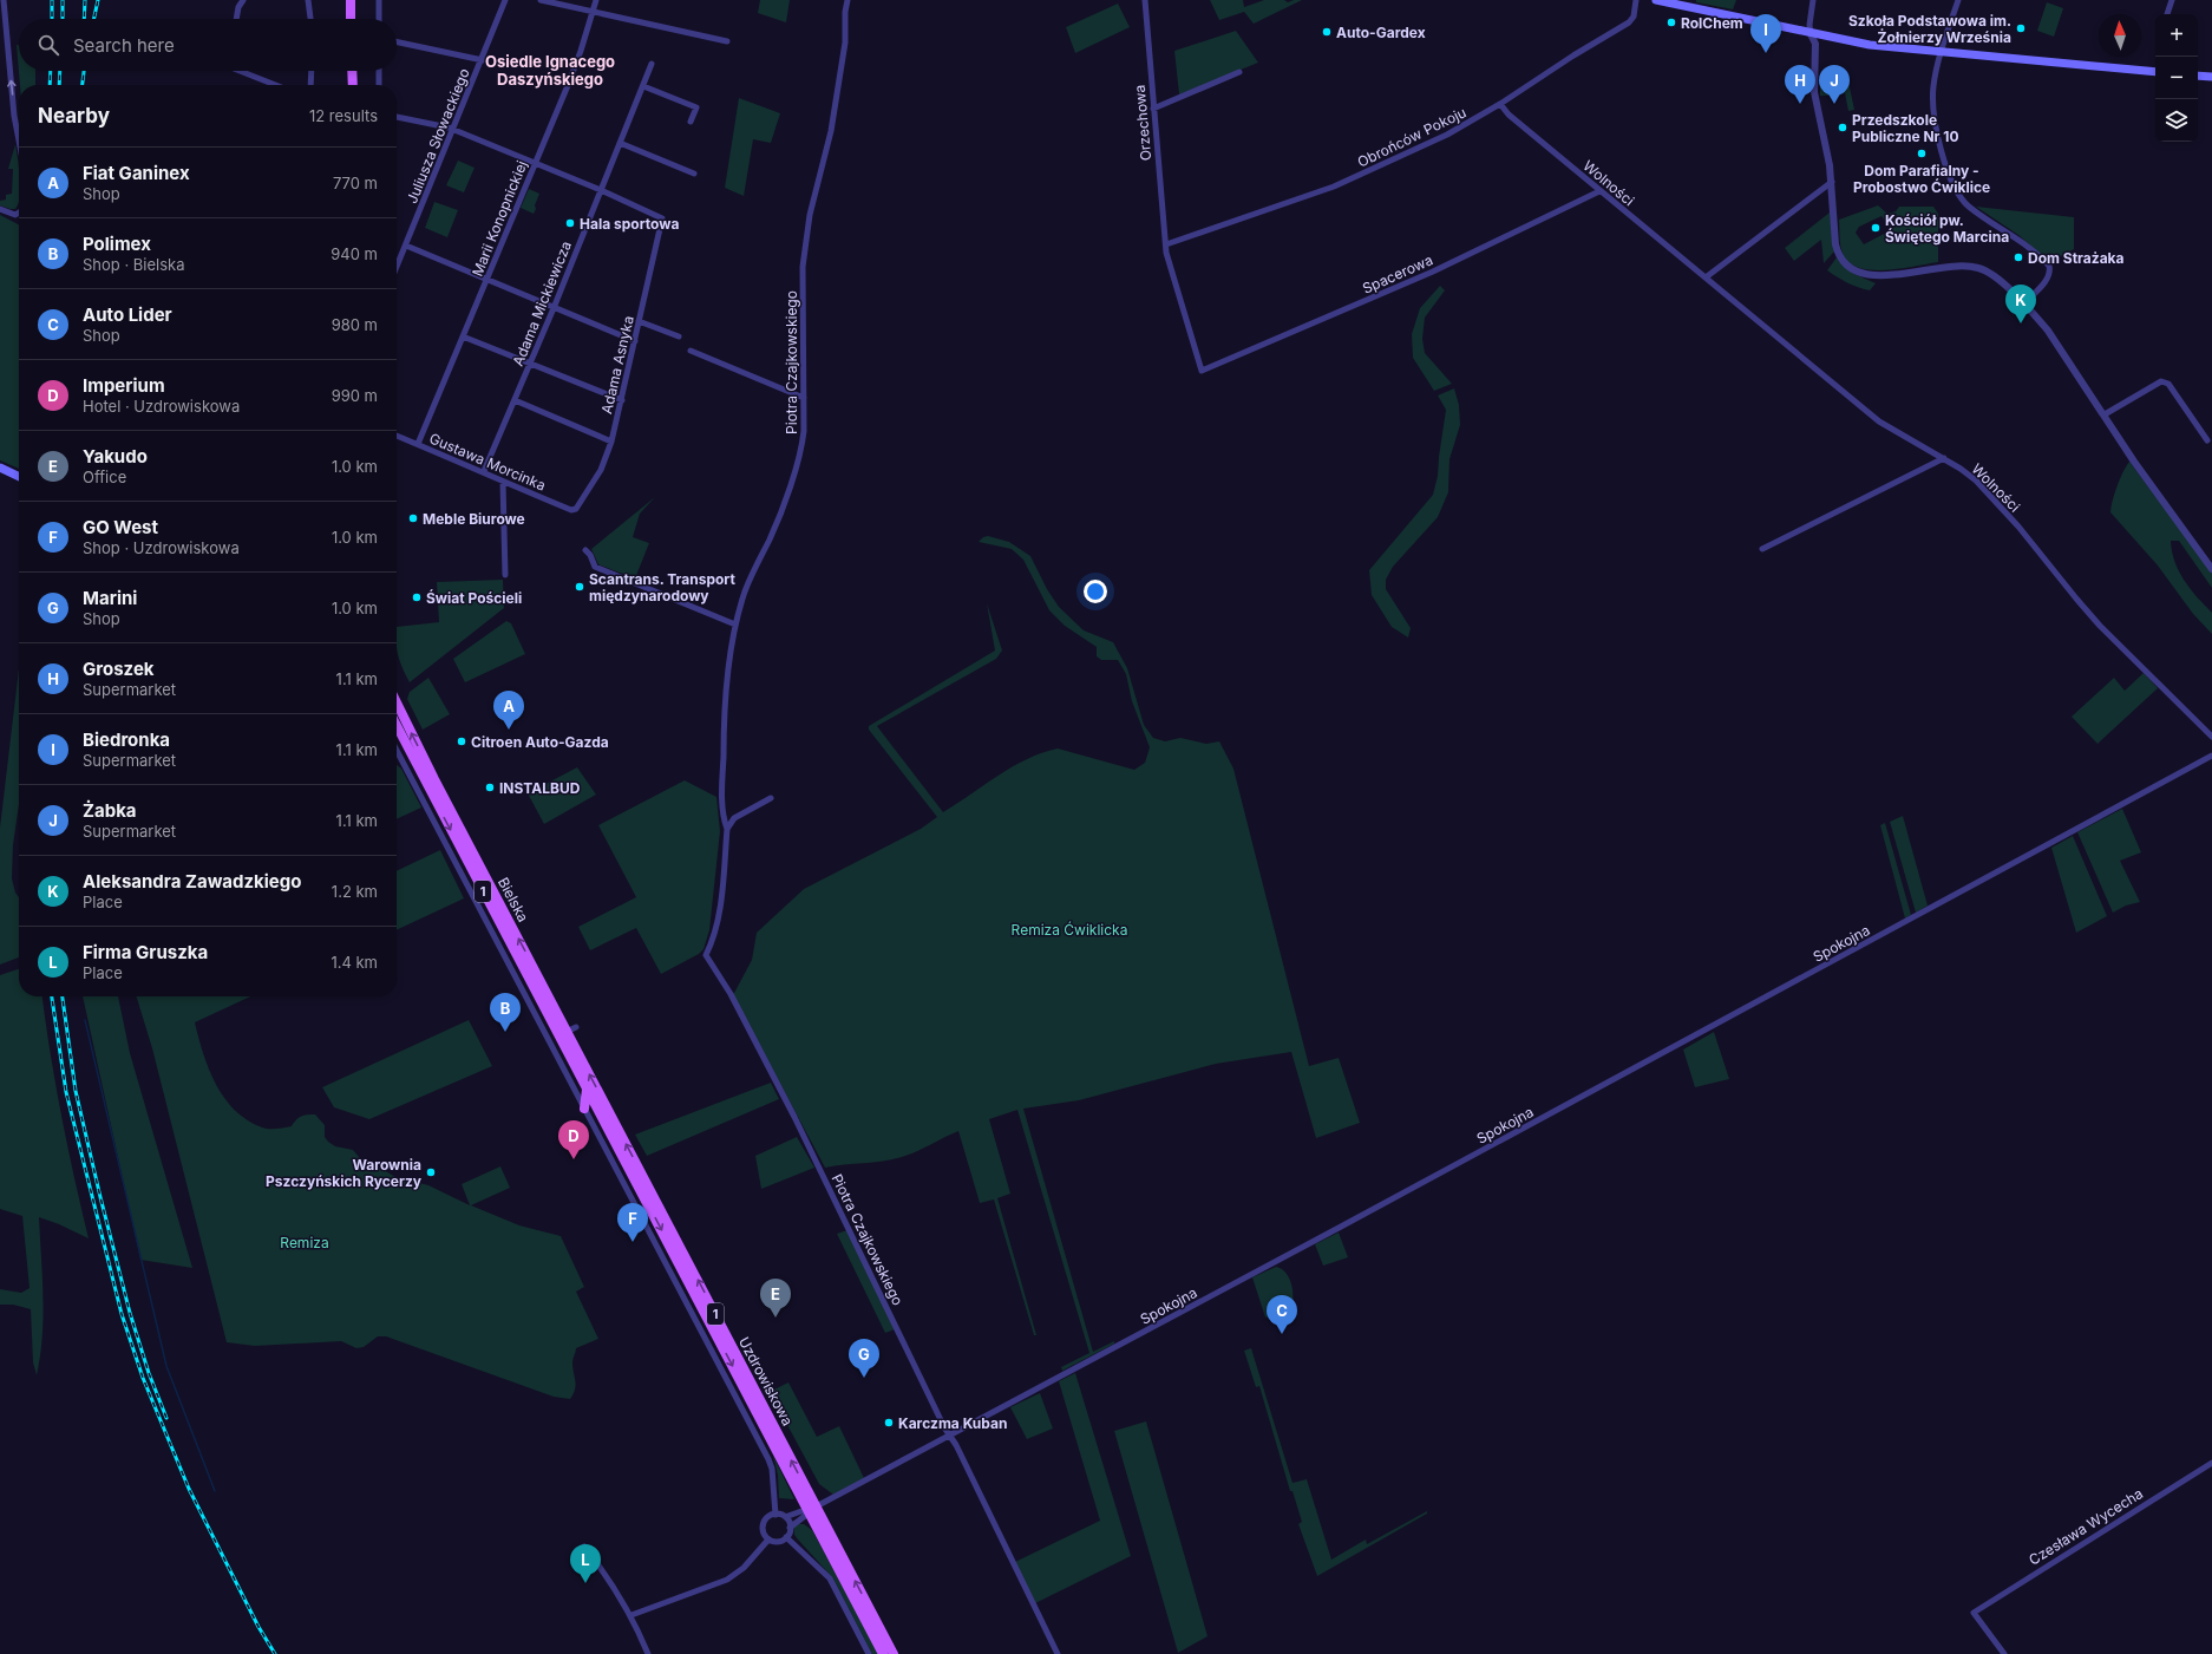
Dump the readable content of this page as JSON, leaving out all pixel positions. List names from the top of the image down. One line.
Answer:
{"streets":{"main road":["1","Bielska","Uzdrowiskowa"],"street":["Orzechowa","Juliusza Słowackiego","Obrońców Pokoju","Wolności","Marii Konopnickiej","Spacerowa","Adama Mickiewicza","Piotra Czajkowskiego","Adama Asnyka","Gustawa Morcinka","Spokojna","Czesława Wycecha"]},"crossings":[["Orzechowa","Obrońców Pokoju"],["Orzechowa","Spacerowa"],["Obrońców Pokoju","Wolności"],["Wolności","Spacerowa"],["Marii Konopnickiej","Gustawa Morcinka"],["Adama Mickiewicza","Adama Asnyka"],["Adama Mickiewicza","Gustawa Morcinka"],["Piotra Czajkowskiego","Spokojna"],["Adama Asnyka","Gustawa Morcinka"],["Bielska","Uzdrowiskowa"],["Spokojna","Uzdrowiskowa"]],"districts":["Osiedle Ignacego Daszyńskiego"],"parks":["Remiza Ćwiklicka","Remiza"],"places":["RolChem","Szkoła Podstawowa im. Żołnierzy Września","Auto-Gardex","Przedszkole Publiczne Nr 10","Dom Parafialny - Probostwo Ćwiklice","Hala sportowa","Kościół pw. Świętego Marcina","Dom Strażaka","Meble Biurowe","Scantrans. Transport międzynarodowy","Świat Pościeli","Citroen Auto-Gazda","INSTALBUD","Warownia Pszczyńskich Rycerzy","Karczma Kuban"],"north":"top","page":{"map_buttons":["+","−"],"pins":["I","H","J","K","A","B","D","F","E","C","G","L"],"search":"Search here","heading":["Nearby","12 results"],"list":[{"mark":"A","name":"Fiat Ganinex","note":"Shop","value":"770 m"},{"mark":"B","name":"Polimex","note":"Shop · Bielska","value":"940 m"},{"mark":"C","name":"Auto Lider","note":"Shop","value":"980 m"},{"mark":"D","name":"Imperium","note":"Hotel · Uzdrowiskowa","value":"990 m"},{"mark":"E","name":"Yakudo","note":"Office","value":"1.0 km"},{"mark":"F","name":"GO West","note":"Shop · Uzdrowiskowa","value":"1.0 km"},{"mark":"G","name":"Marini","note":"Shop","value":"1.0 km"},{"mark":"H","name":"Groszek","note":"Supermarket","value":"1.1 km"},{"mark":"I","name":"Biedronka","note":"Supermarket","value":"1.1 km"},{"mark":"J","name":"Żabka","note":"Supermarket","value":"1.1 km"},{"mark":"K","name":"Aleksandra Zawadzkiego","note":"Place","value":"1.2 km"},{"mark":"L","name":"Firma Gruszka","note":"Place","value":"1.4 km"}]}}
